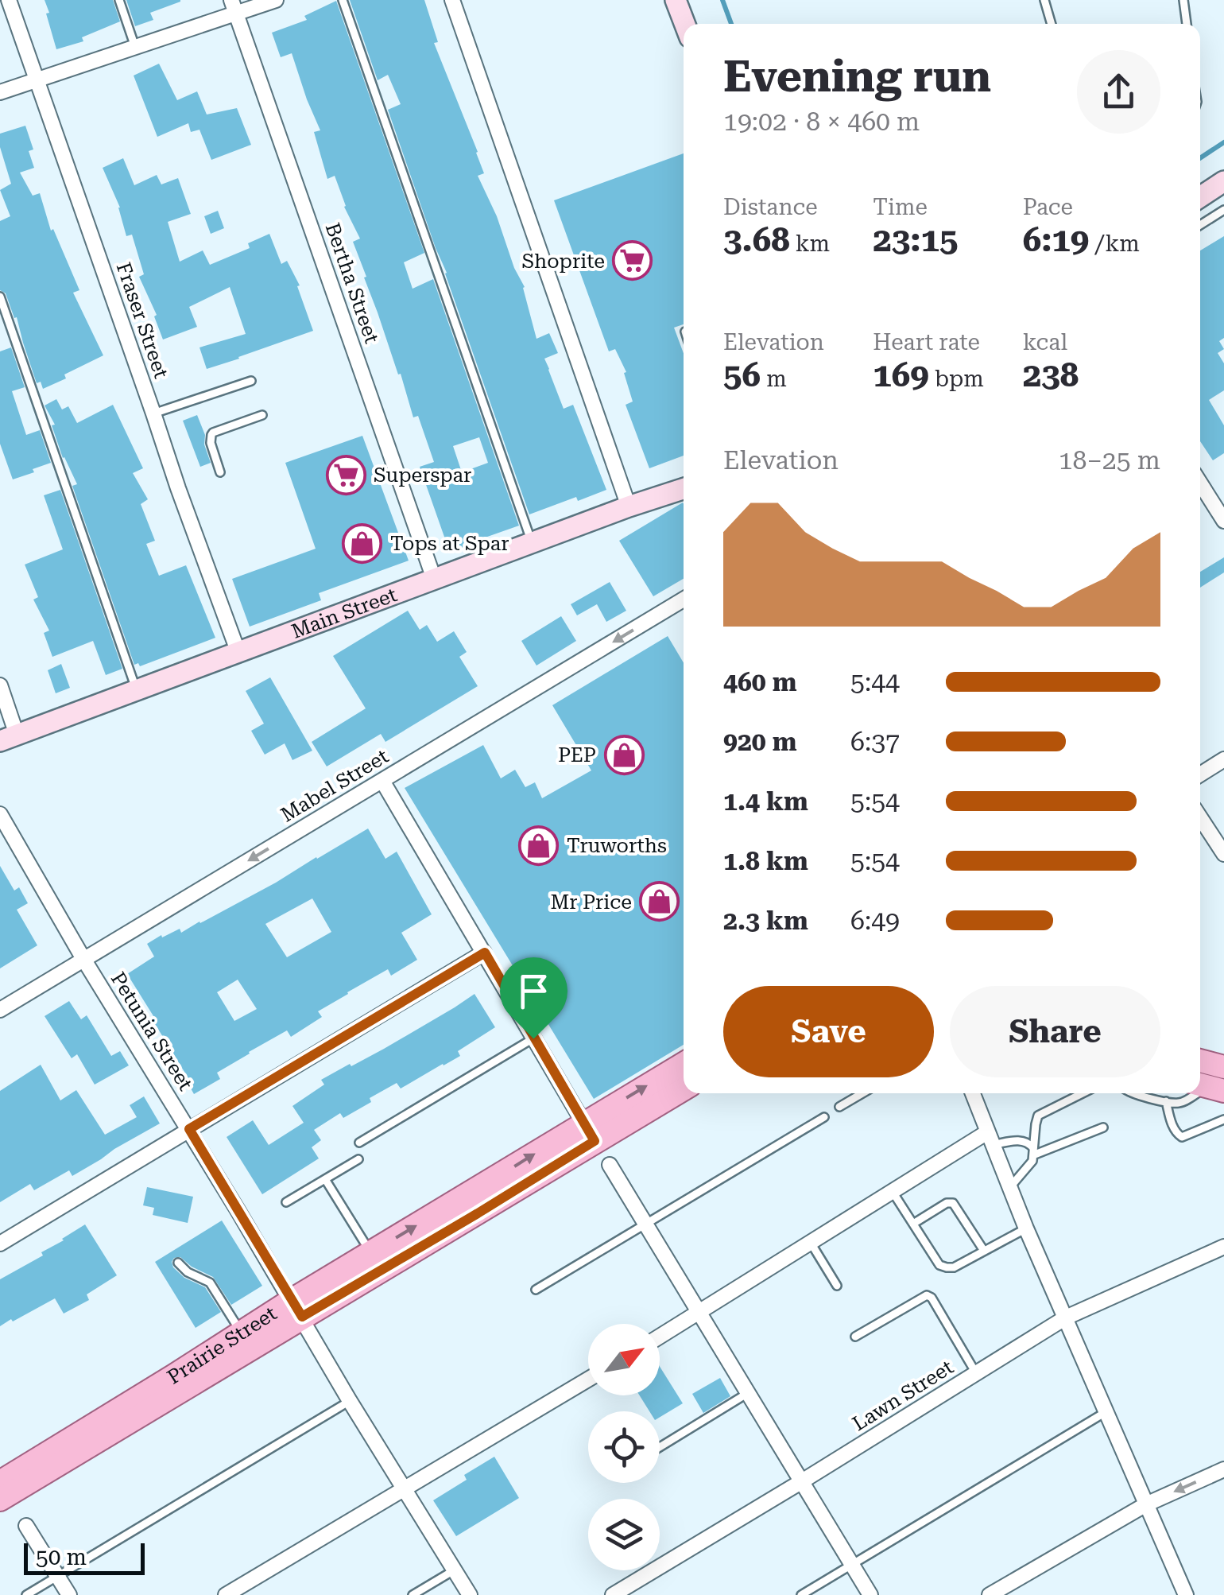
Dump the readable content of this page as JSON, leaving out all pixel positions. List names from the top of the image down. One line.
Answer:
{"streets":{"main road":["Main Street","Prairie Street"],"street":["Bertha Street","Fraser Street","Mabel Street","Petunia Street","Lawn Street"]},"crossings":[["Bertha Street","Main Street"],["Fraser Street","Main Street"],["Mabel Street","Petunia Street"],["Petunia Street","Prairie Street"]],"one_way":["Mabel Street"],"places":{"supermarket":["Shoprite","Superspar"],"shop":["Tops at Spar","PEP","Truworths","Mr Price"]},"scale_bar":"50 m","north":"top right","page":{"heading":["Evening run","19:02 · 8 × 460 m"],"stats":[["Distance","3.68 km"],["Time","23:15"],["Pace","6:19 /km"],["Elevation","56 m"],["Heart rate","169 bpm"],["kcal","238"]],"chart":["Elevation","18–25 m"],"list":[{"name":"460 m","note":"5:44"},{"name":"920 m","note":"6:37"},{"name":"1.4 km","note":"5:54"},{"name":"1.8 km","note":"5:54"},{"name":"2.3 km","note":"6:49"}],"buttons":["Save","Share"],"scale":"50 m"}}
